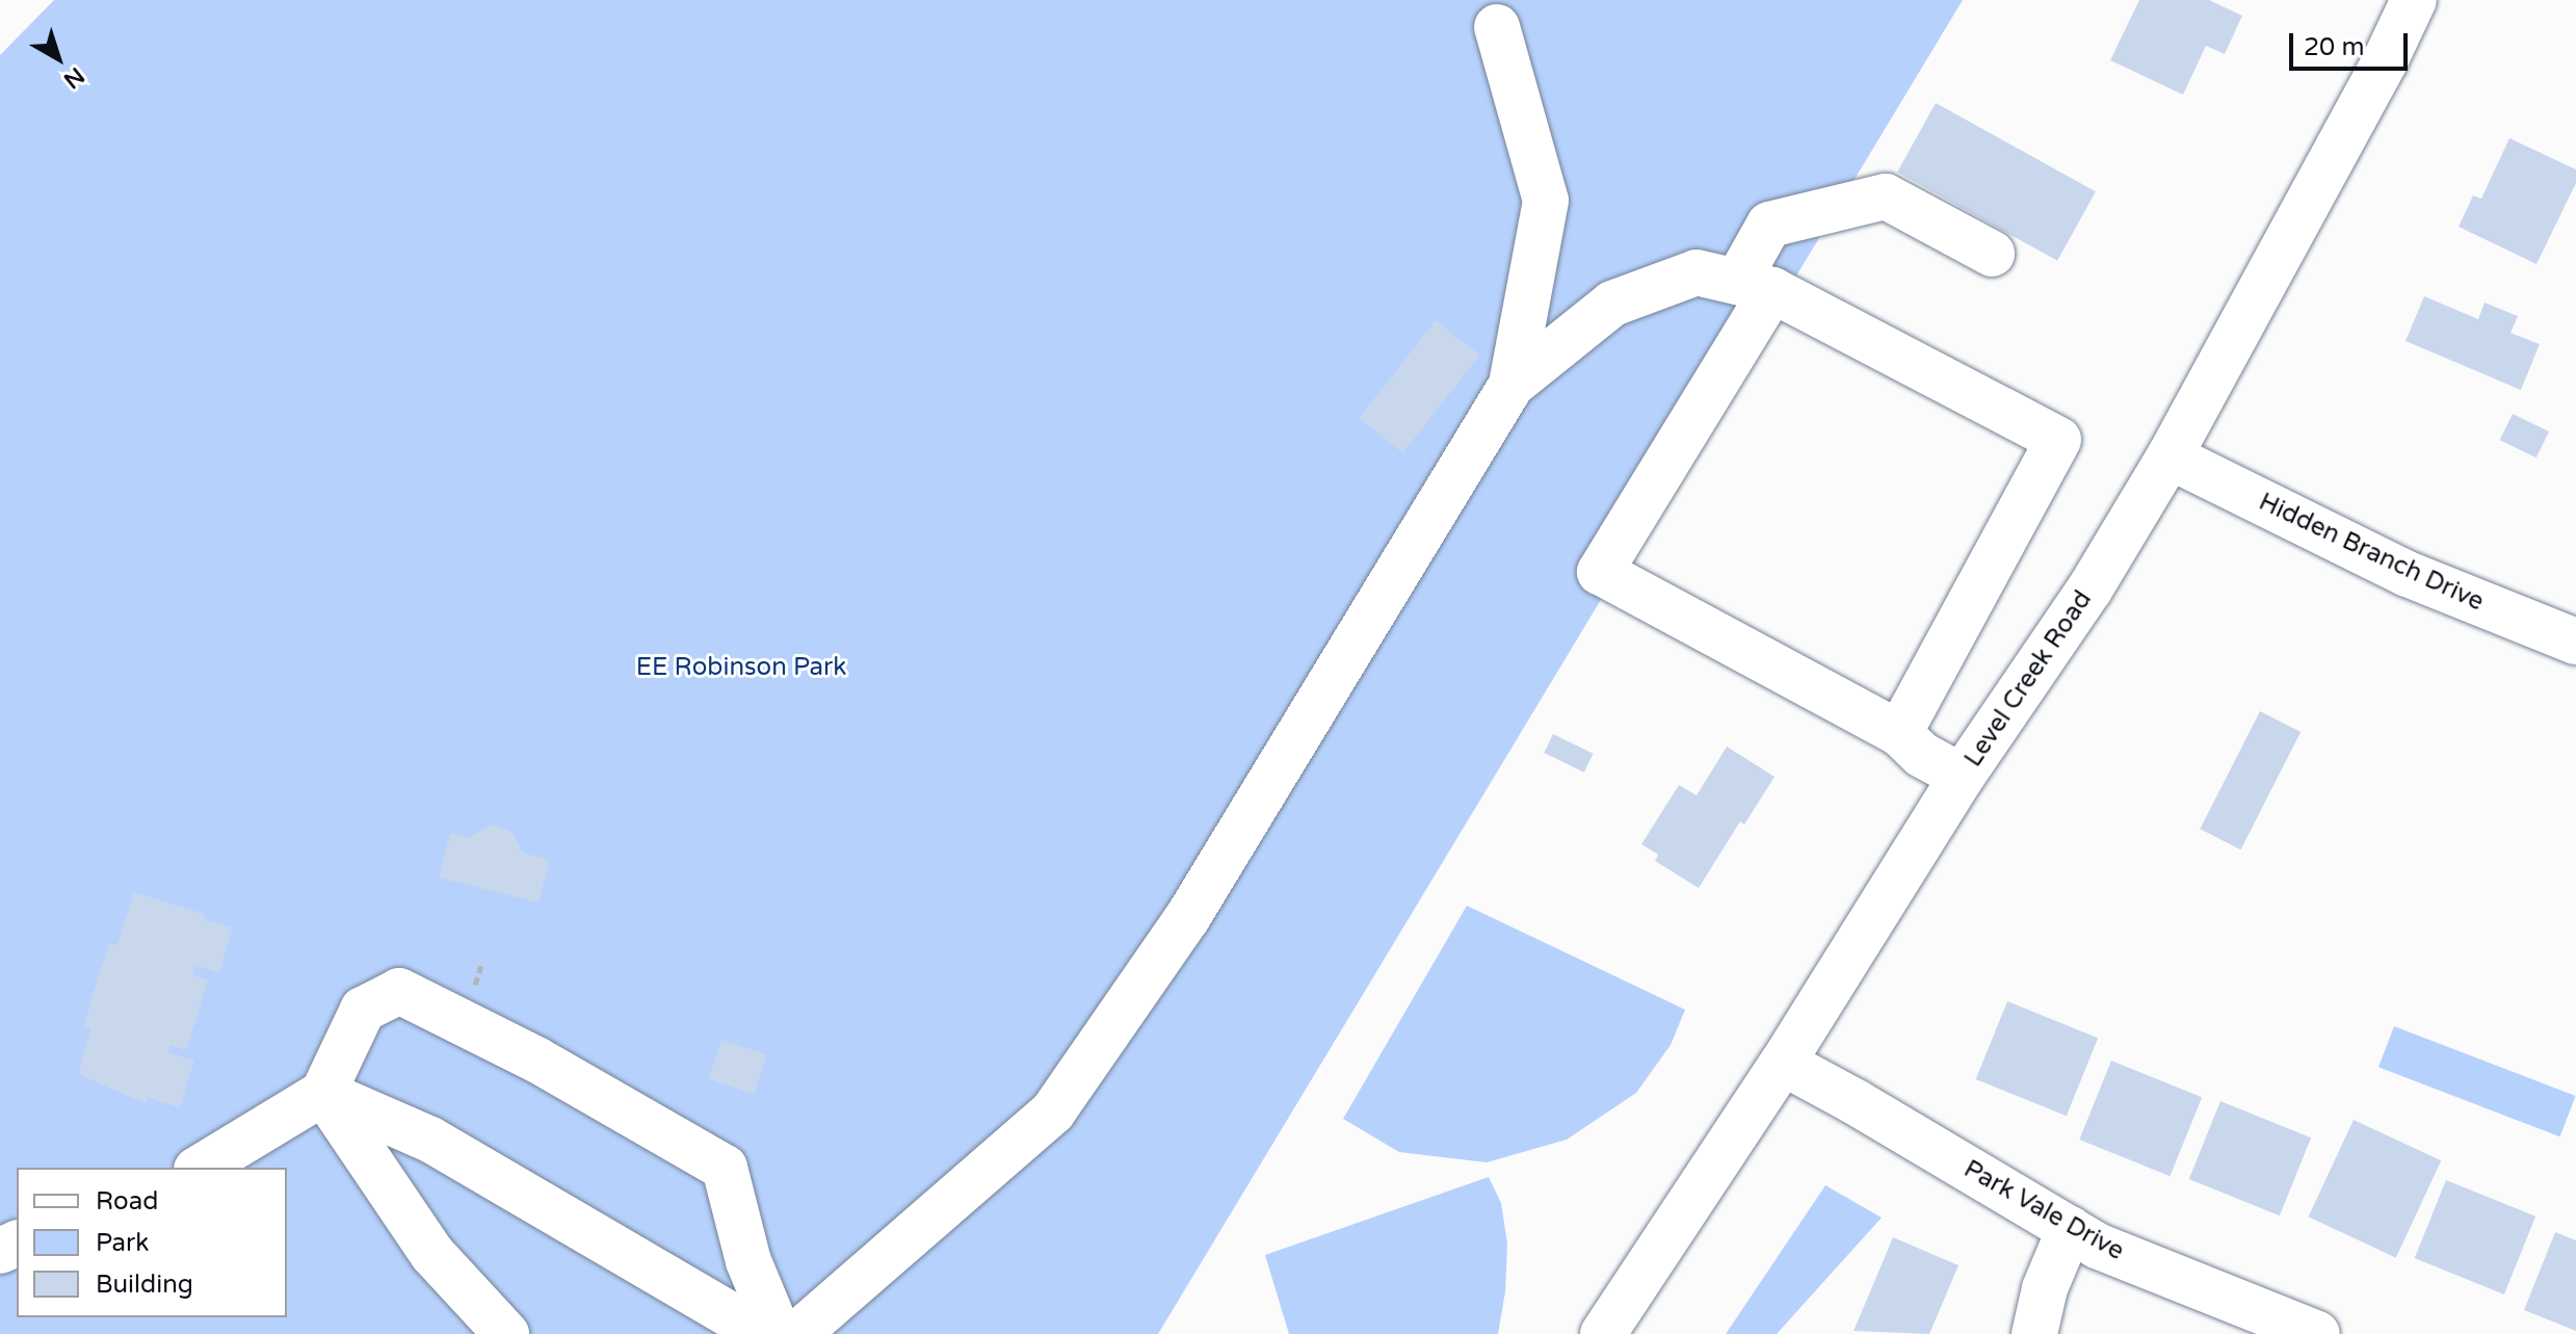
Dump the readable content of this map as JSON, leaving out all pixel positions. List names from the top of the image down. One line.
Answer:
{"streets":{"street":["Hidden Branch Drive","Level Creek Road","Park Vale Drive"]},"crossings":[["Hidden Branch Drive","Level Creek Road"],["Level Creek Road","Park Vale Drive"]],"parks":["EE Robinson Park"],"legend":["Road","Park","Building"],"scale_bar":"20 m","north":"bottom right"}
